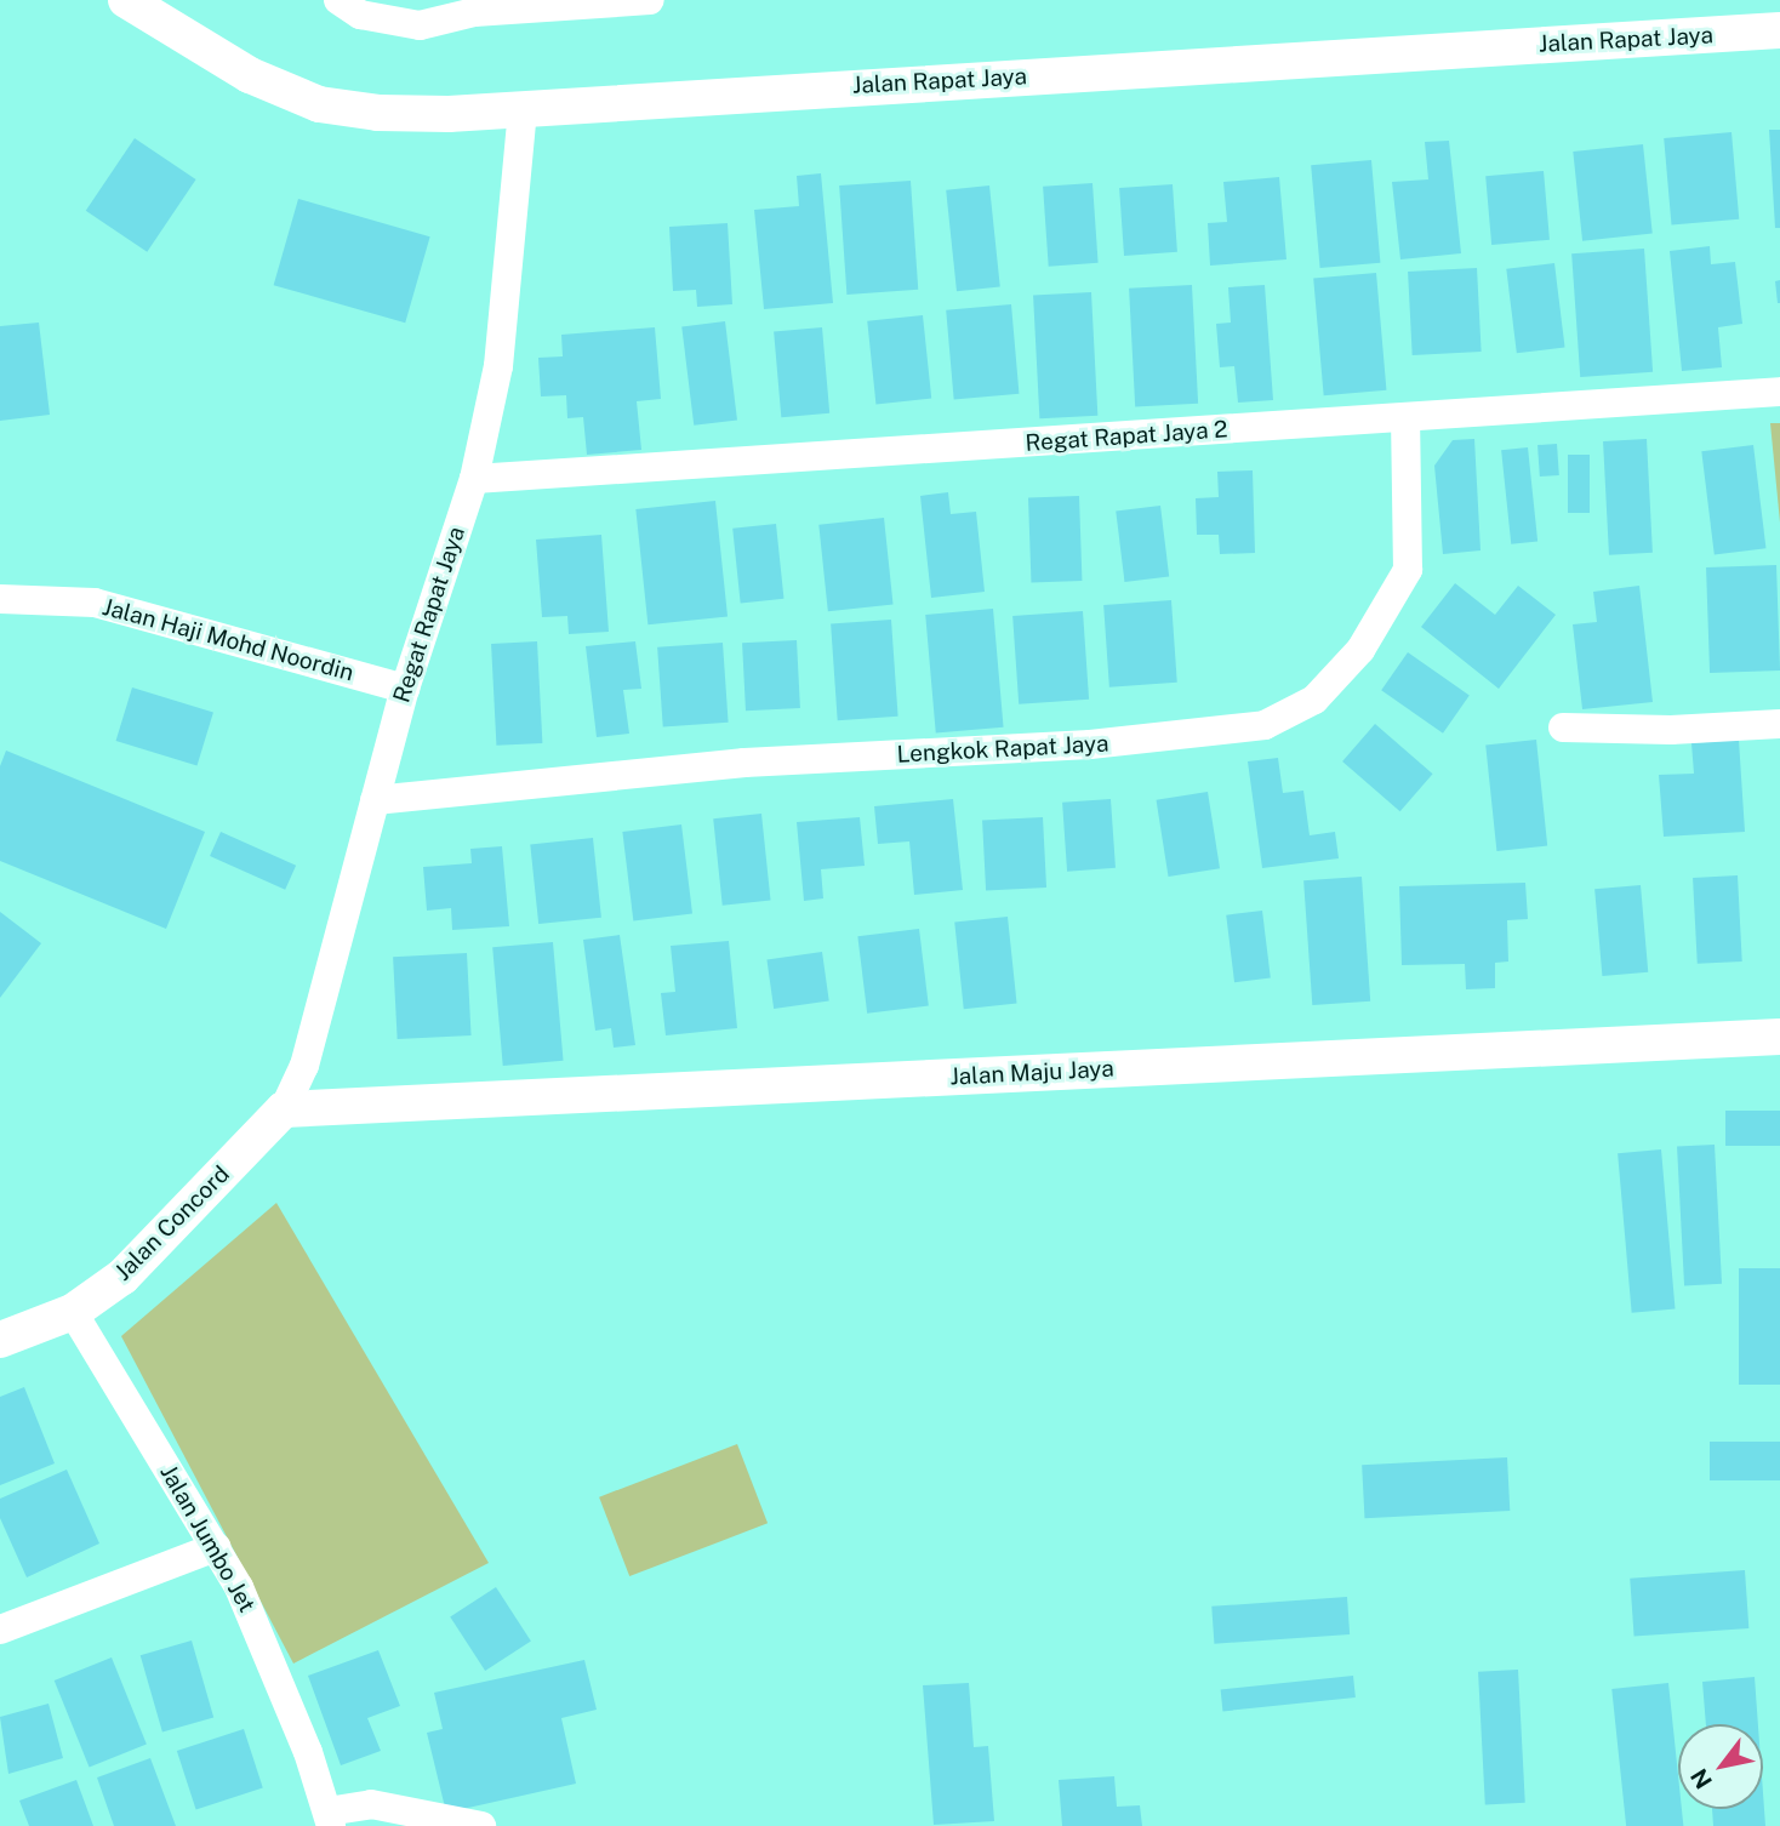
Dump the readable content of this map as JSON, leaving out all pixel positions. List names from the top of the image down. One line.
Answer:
{"streets":{"street":["Jalan Rapat Jaya","Regat Rapat Jaya 2","Regat Rapat Jaya","Jalan Haji Mohd Noordin","Lengkok Rapat Jaya","Jalan Maju Jaya","Jalan Concord","Jalan Jumbo Jet"]},"crossings":[["Jalan Rapat Jaya","Regat Rapat Jaya"],["Regat Rapat Jaya 2","Regat Rapat Jaya"],["Regat Rapat Jaya 2","Lengkok Rapat Jaya"],["Regat Rapat Jaya","Jalan Haji Mohd Noordin"],["Regat Rapat Jaya","Lengkok Rapat Jaya"],["Regat Rapat Jaya","Jalan Maju Jaya"],["Regat Rapat Jaya","Jalan Concord"],["Jalan Maju Jaya","Jalan Concord"],["Jalan Concord","Jalan Jumbo Jet"]],"north":"bottom left"}
